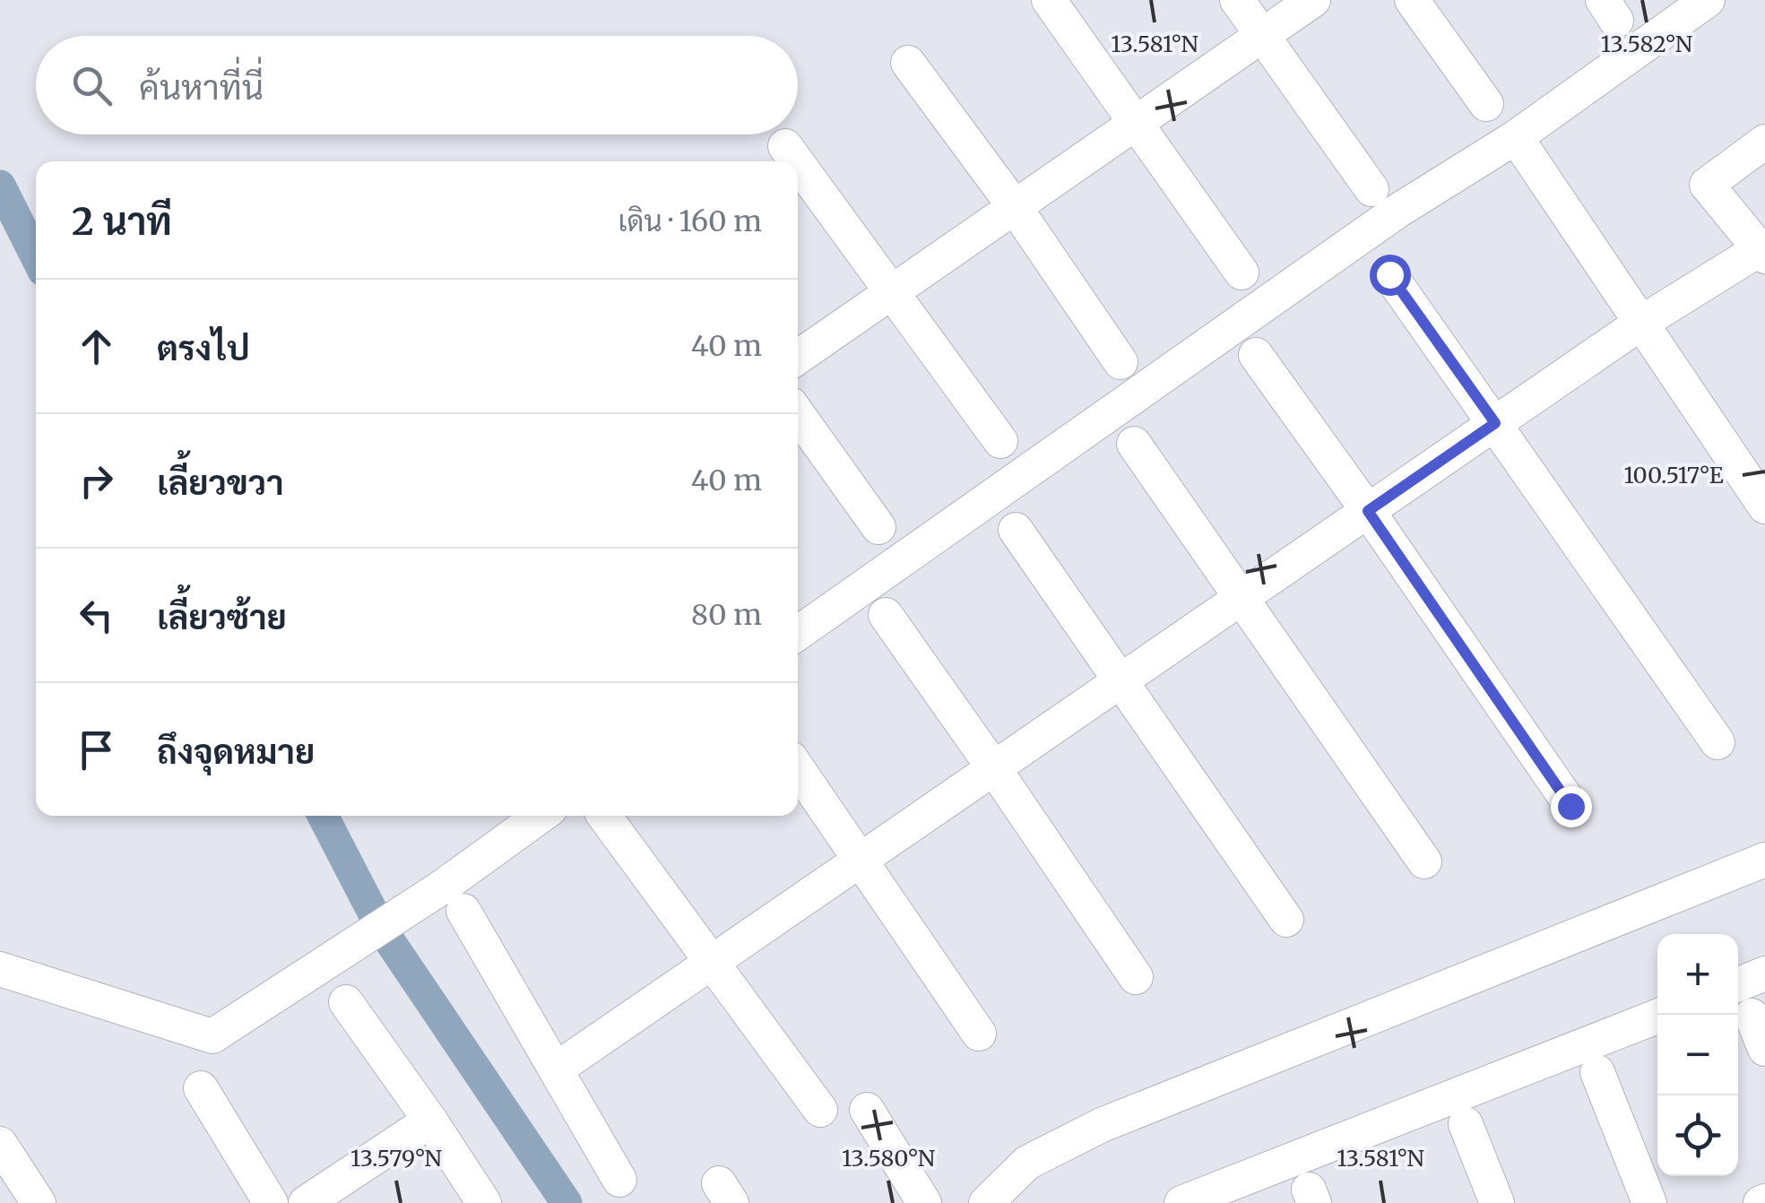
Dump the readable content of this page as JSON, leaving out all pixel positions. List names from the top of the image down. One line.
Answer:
{"page":{"search":"ค้นหาที่นี่","heading":["2 นาที","เดิน · 160 m"],"list":[["ตรงไป","40 m"],["เลี้ยวขวา","40 m"],["เลี้ยวซ้าย","80 m"],"ถึงจุดหมาย"],"map_buttons":["+","−"]},"coordinates":["13.581°N","13.582°N","100.517°E","13.579°N","13.580°N"]}
